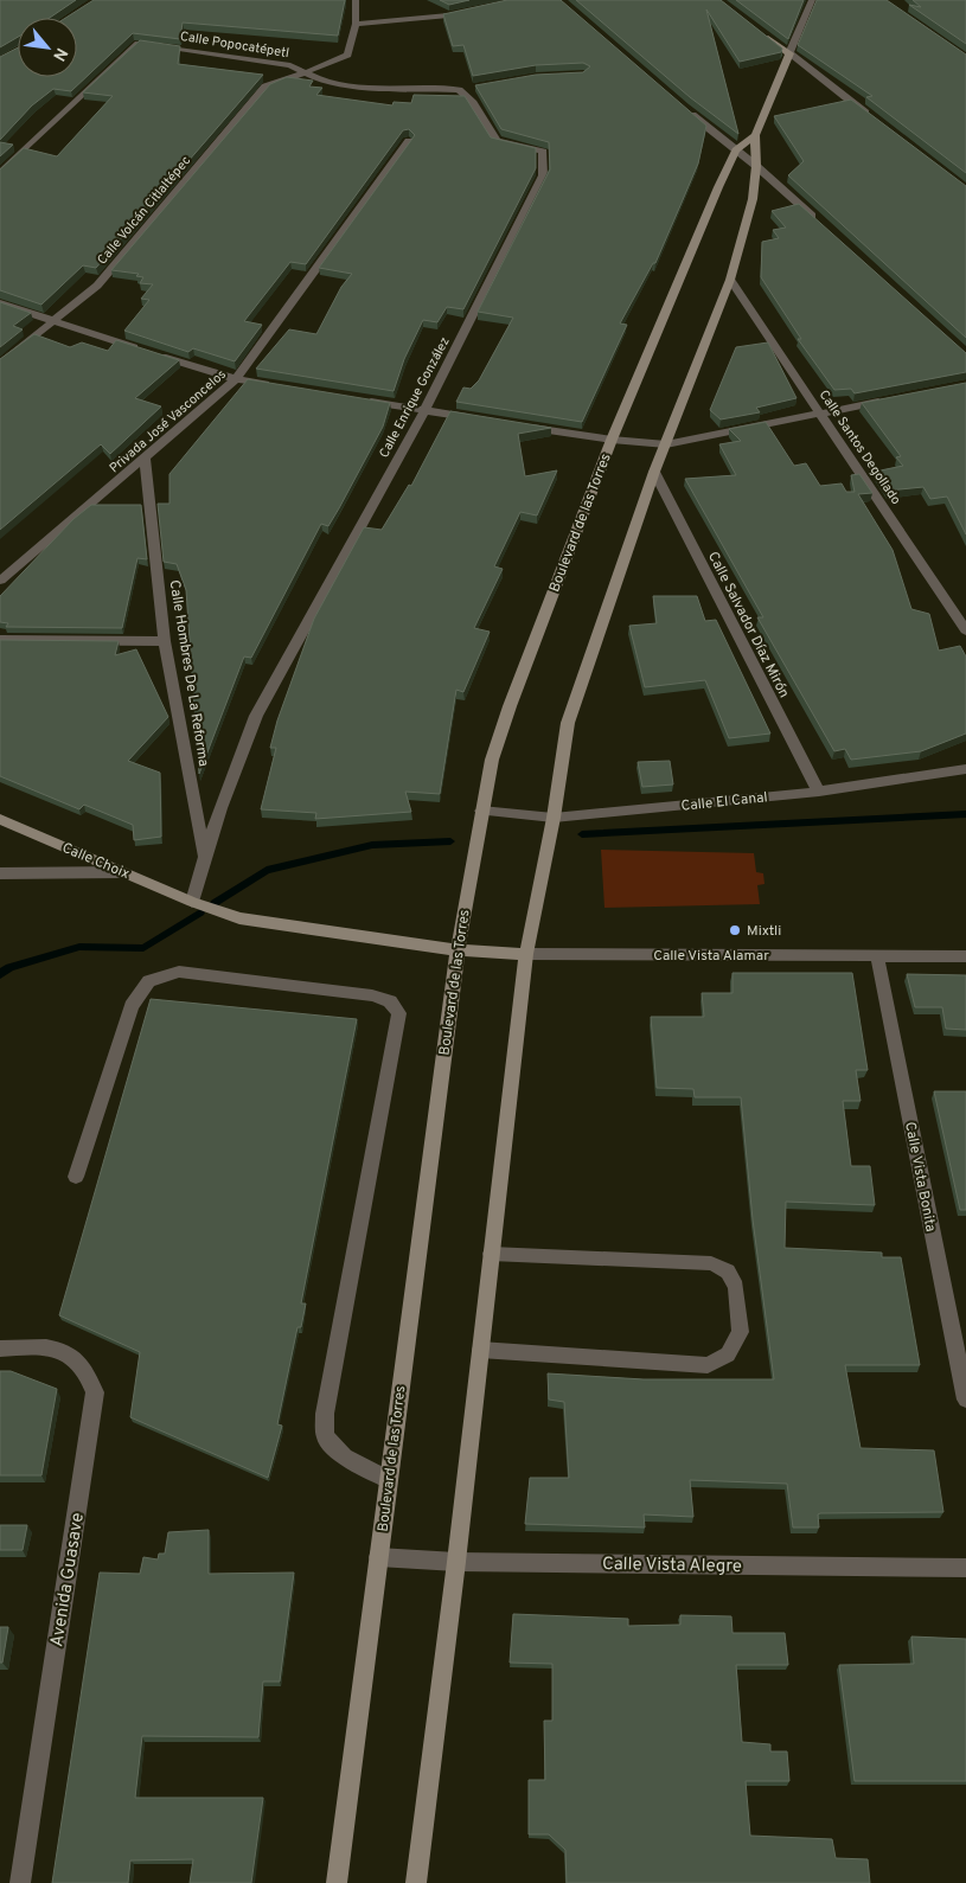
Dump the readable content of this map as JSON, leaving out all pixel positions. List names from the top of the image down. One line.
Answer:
{"streets":{"street":["Calle Popocatépetl","Calle Volcán Citlaltépec","Calle Enrique González","Privada José Vasconcelos","Calle Santos Degollado","Boulevard de las Torres","Calle Salvador Díaz Mirón","Calle Hombres De La Reforma","Calle El Canal","Calle Choix","Calle Vista Alamar","Calle Vista Bonita","Calle Vista Alegre","Avenida Guasave"]},"crossings":[["Calle Popocatépetl","Calle Volcán Citlaltépec"],["Calle Popocatépetl","Calle Enrique González"],["Calle Volcán Citlaltépec","Calle Enrique González"],["Calle Enrique González","Calle Hombres De La Reforma"],["Calle Enrique González","Calle Choix"],["Privada José Vasconcelos","Calle Hombres De La Reforma"],["Calle Santos Degollado","Boulevard de las Torres"],["Boulevard de las Torres","Calle Salvador Díaz Mirón"],["Boulevard de las Torres","Calle El Canal"],["Boulevard de las Torres","Calle Vista Alamar"],["Boulevard de las Torres","Calle Vista Alegre"],["Calle Salvador Díaz Mirón","Calle El Canal"],["Calle Vista Alamar","Calle Vista Bonita"]],"places":["Mixtli"],"north":"bottom right"}
